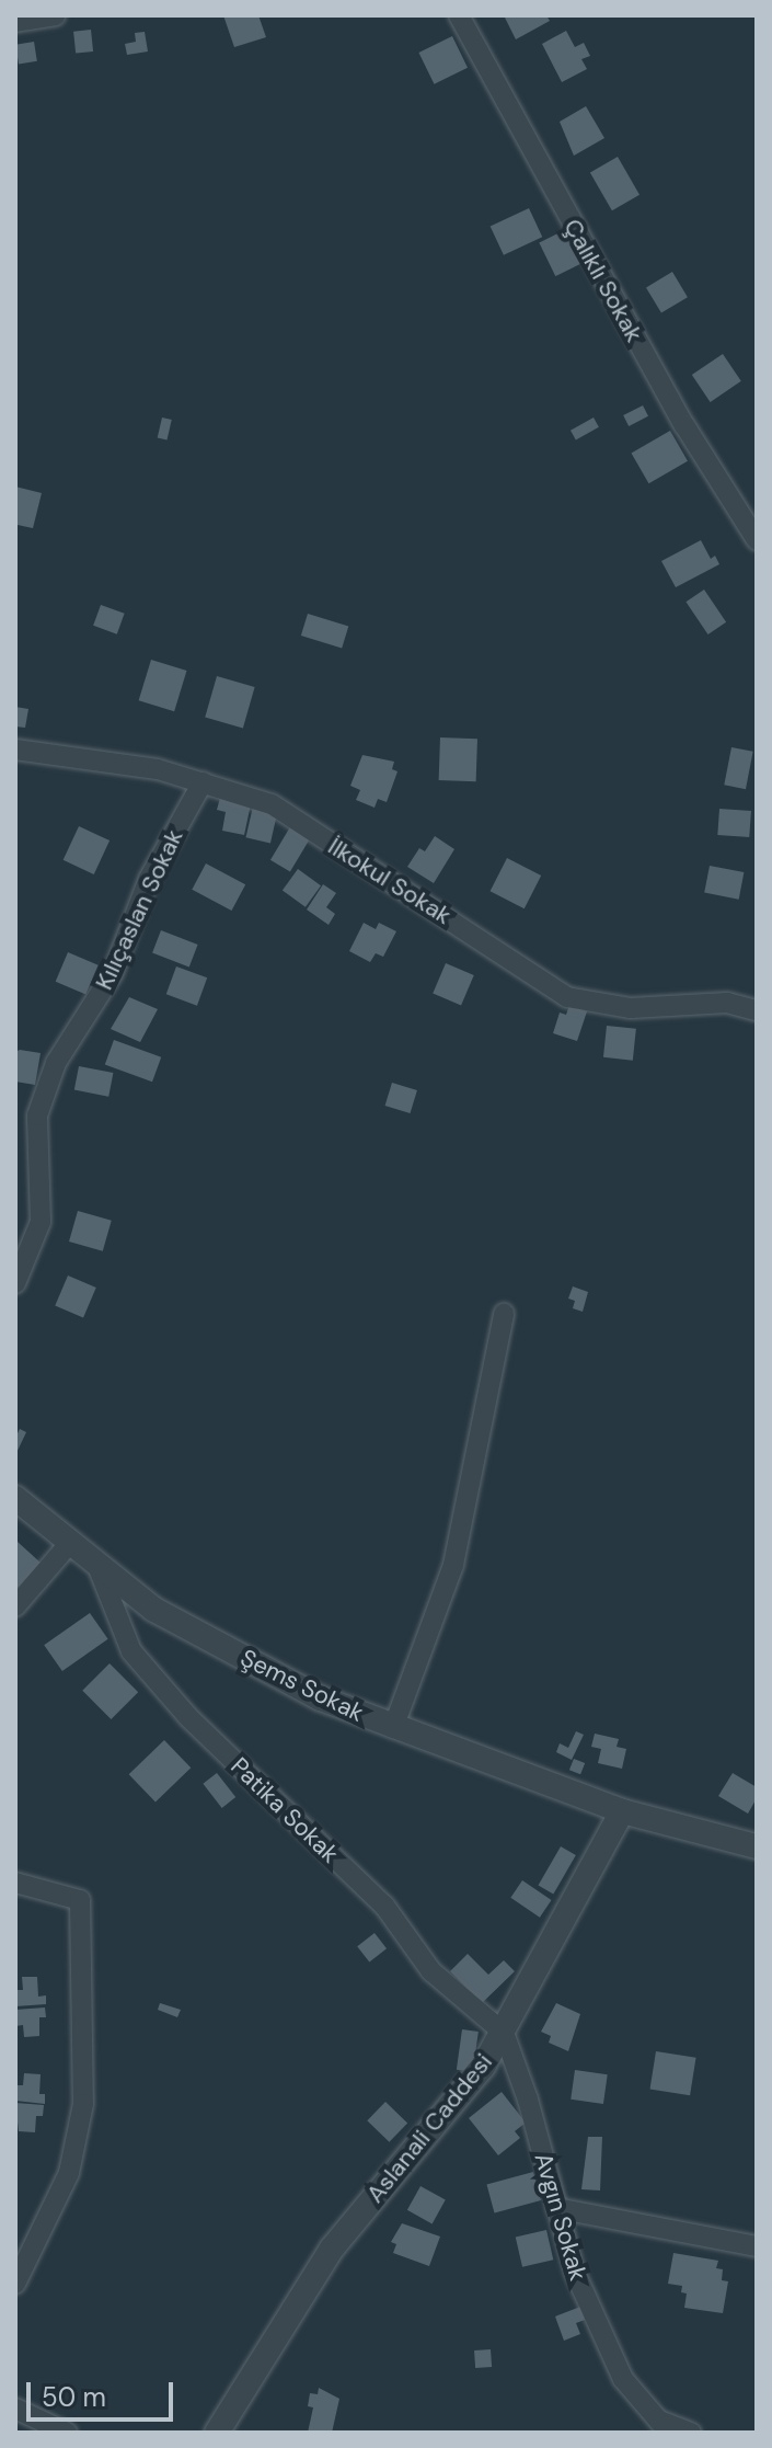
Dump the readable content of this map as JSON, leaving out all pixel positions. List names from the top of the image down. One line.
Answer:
{"streets":{"street":["Çalıklı Sokak","İlkokul Sokak","Kılıçaslan Sokak","Şems Sokak","Patika Sokak","Aslanali Caddesi","Avgın Sokak"]},"crossings":[["İlkokul Sokak","Kılıçaslan Sokak"],["Şems Sokak","Patika Sokak"],["Şems Sokak","Aslanali Caddesi"],["Patika Sokak","Aslanali Caddesi"],["Patika Sokak","Avgın Sokak"],["Aslanali Caddesi","Avgın Sokak"]],"scale_bar":"50 m"}
